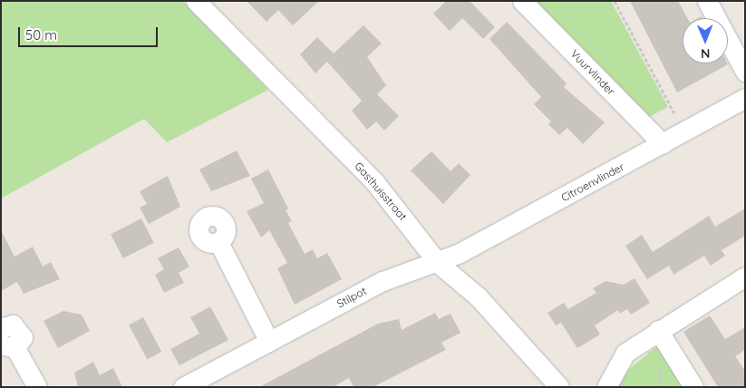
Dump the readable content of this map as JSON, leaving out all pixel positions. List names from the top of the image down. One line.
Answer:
{"streets":{"street":["Vuurvlinder","Citroenvlinder","Gasthuisstraat","Stilpot"]},"crossings":[["Vuurvlinder","Citroenvlinder"],["Citroenvlinder","Gasthuisstraat"],["Citroenvlinder","Stilpot"],["Gasthuisstraat","Stilpot"]],"scale_bar":"50 m","north":"bottom"}
